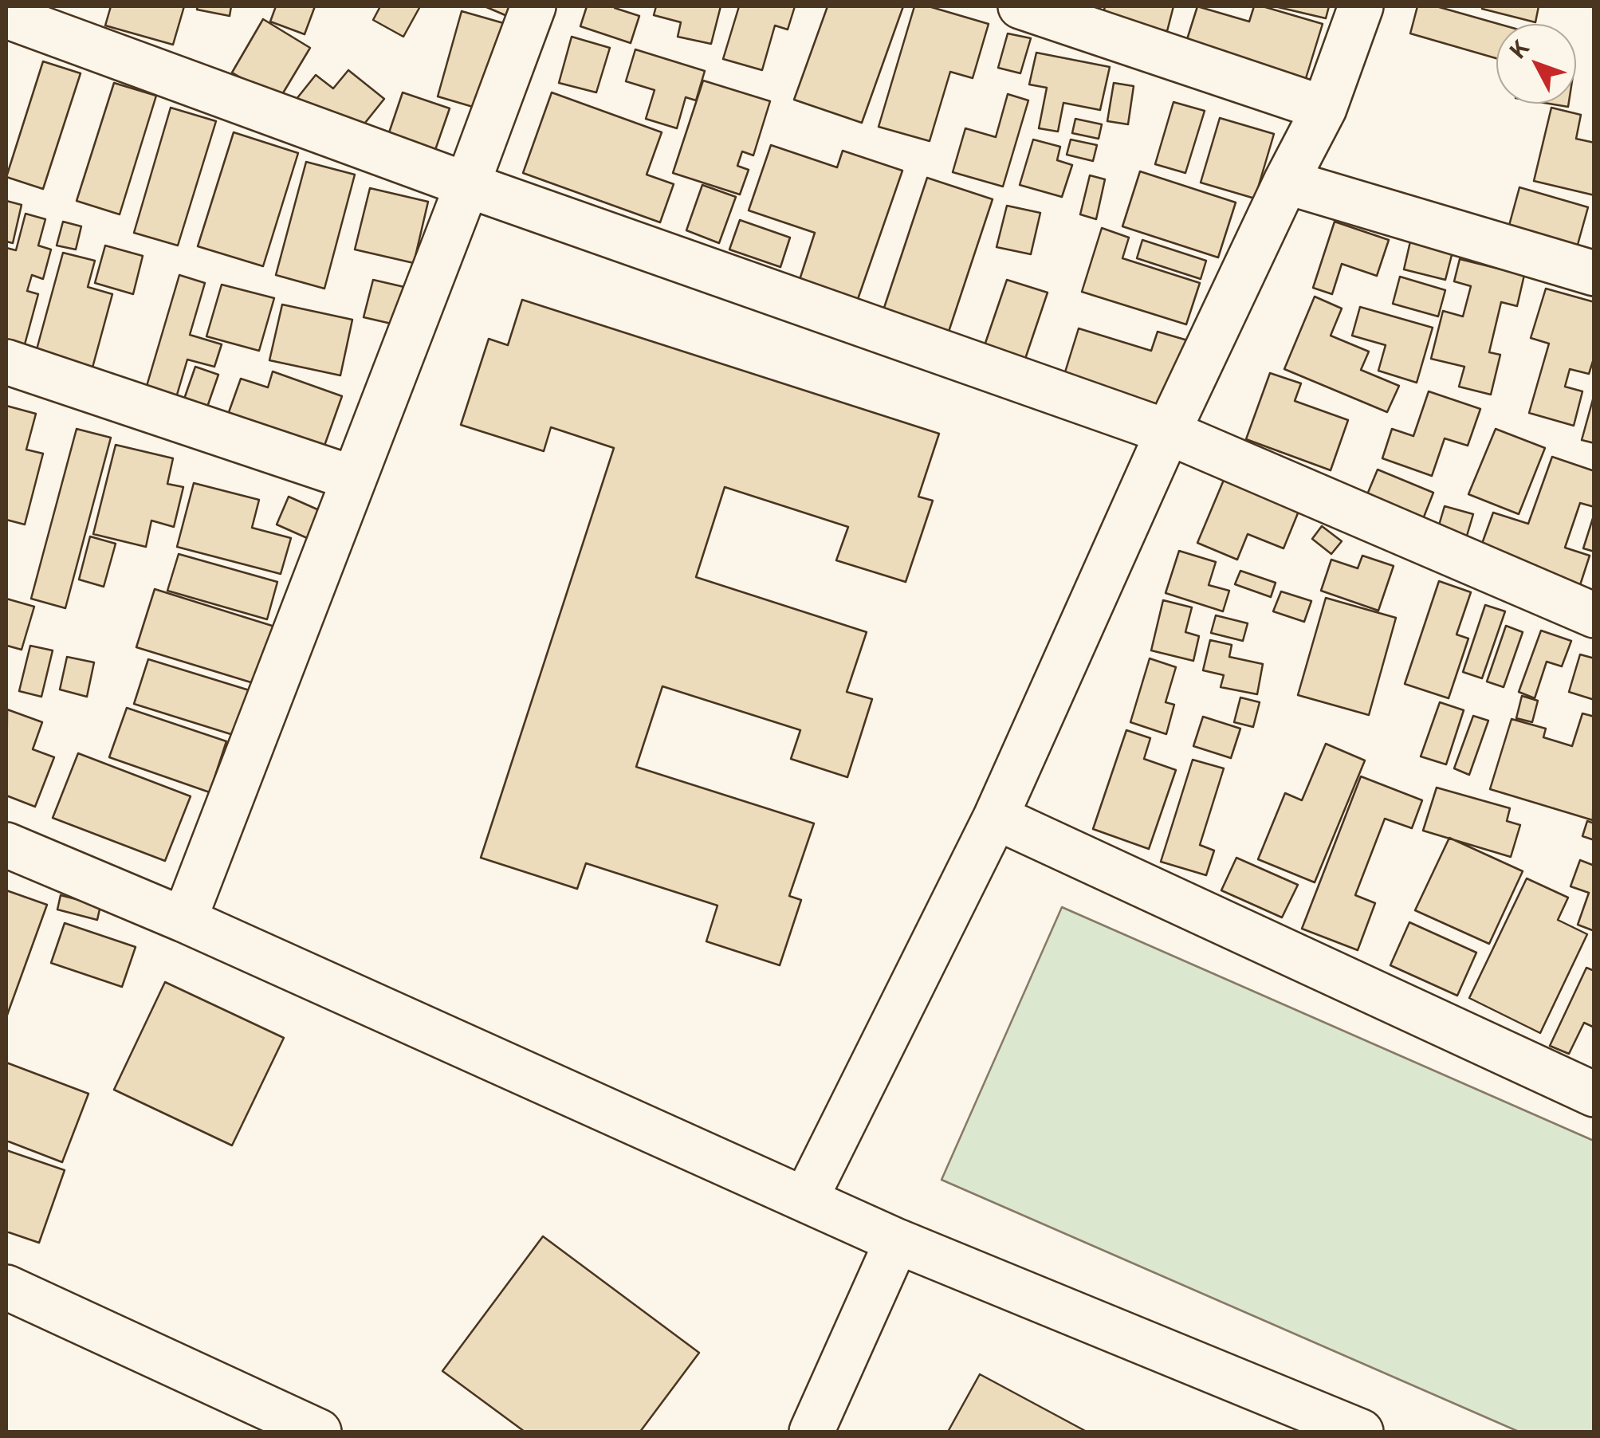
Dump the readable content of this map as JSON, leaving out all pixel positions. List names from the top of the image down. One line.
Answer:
{"north":"top left"}
